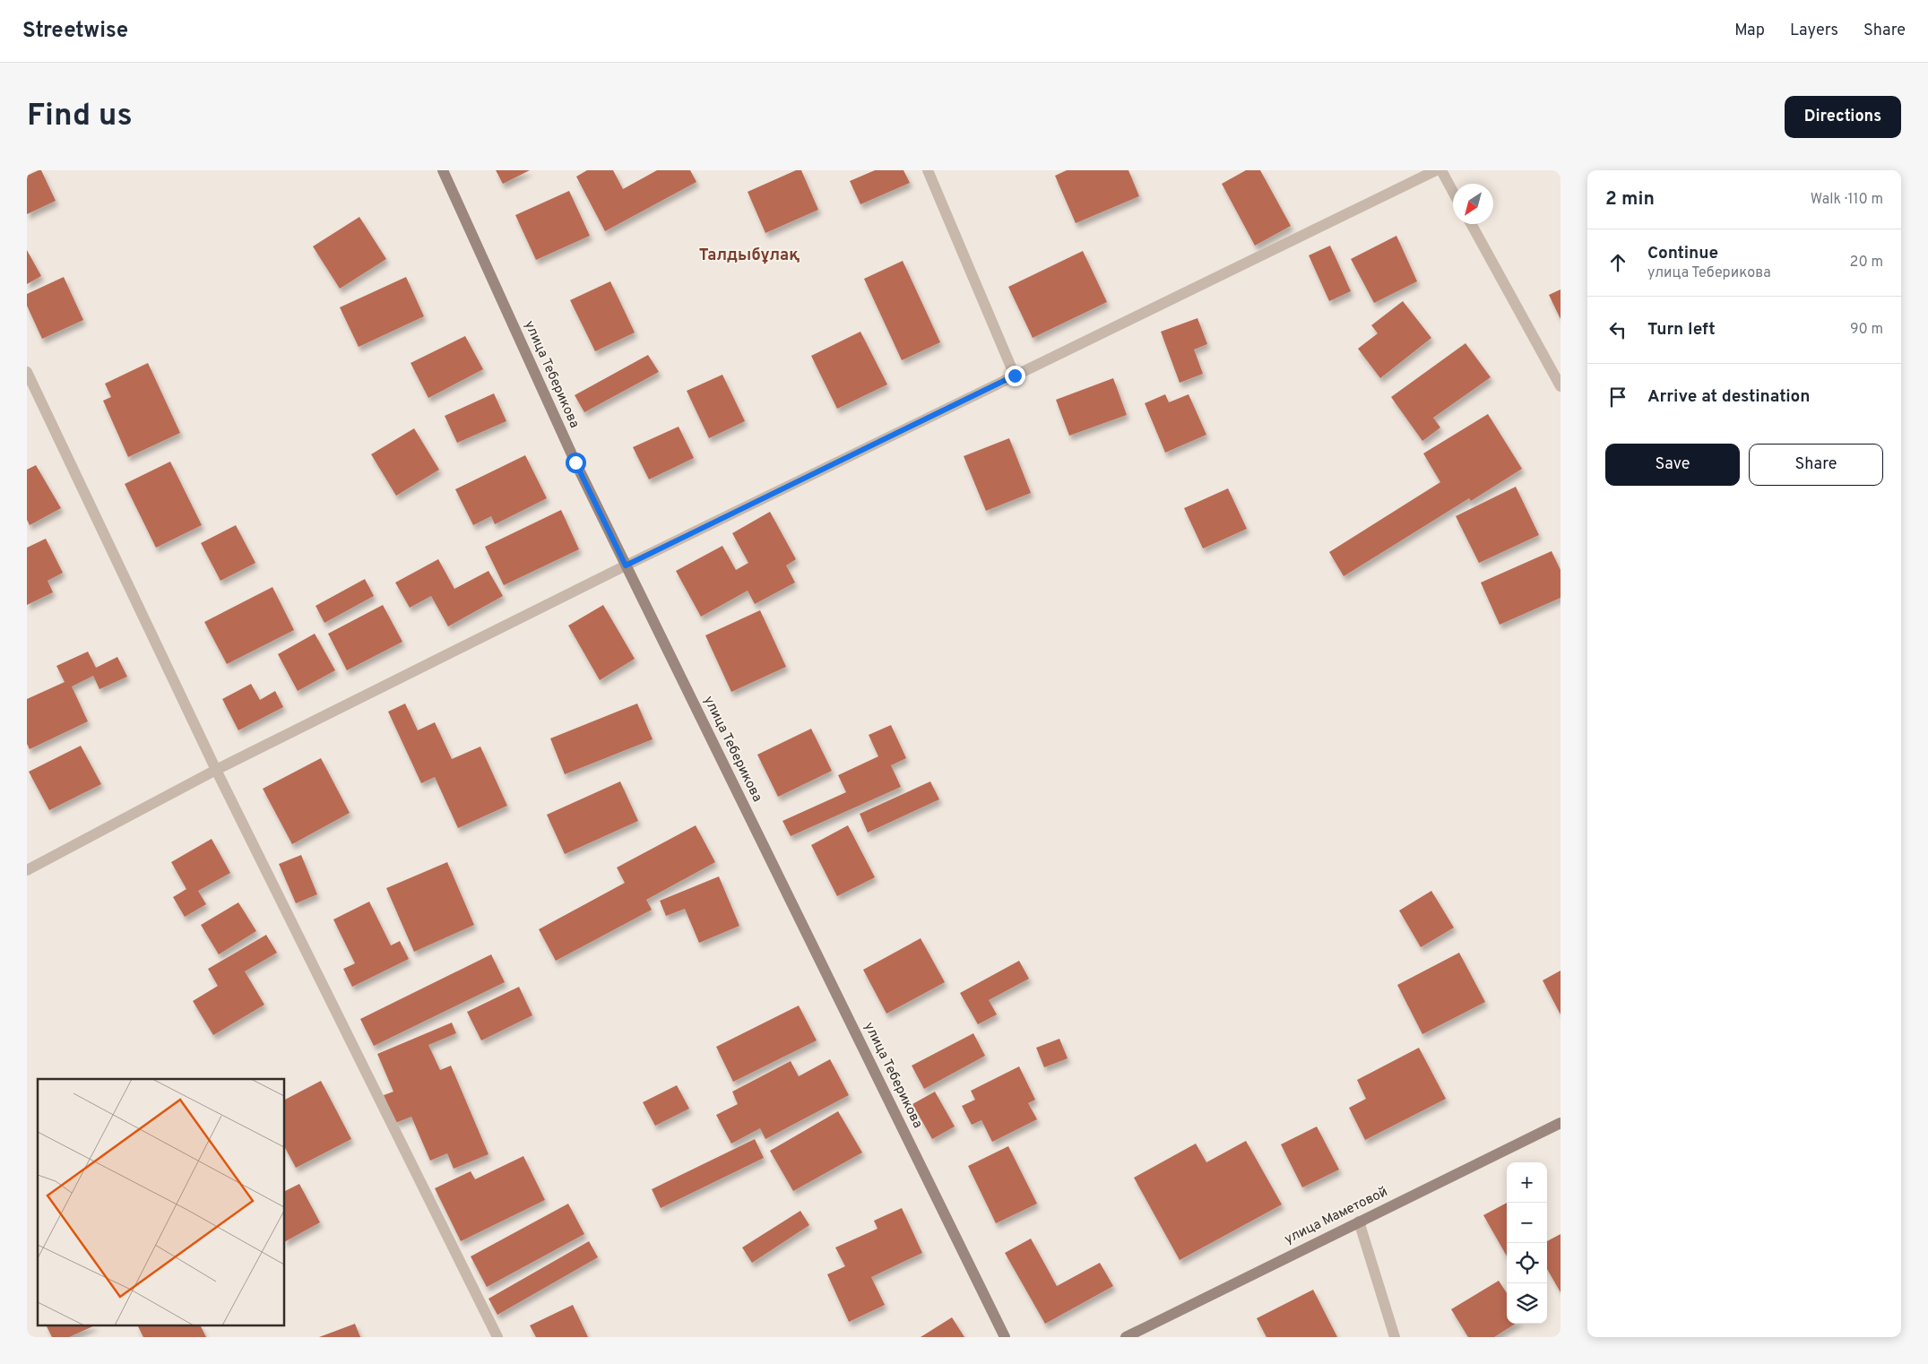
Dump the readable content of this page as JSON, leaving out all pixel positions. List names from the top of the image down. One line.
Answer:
{"streets":{"street":["улица Теберикова","улица Маметовой"]},"districts":["Талдыбұлақ"],"north":"bottom left","page":{"header":"Streetwise","nav":["Map","Layers","Share"],"buttons":["Directions",["Save","Share"]],"title":"Find us","heading":["2 min","Walk · 110 m"],"list":[["Continue","улица Теберикова","20 m"],["Turn left","90 m"],"Arrive at destination"],"map_buttons":["+","−"]}}
